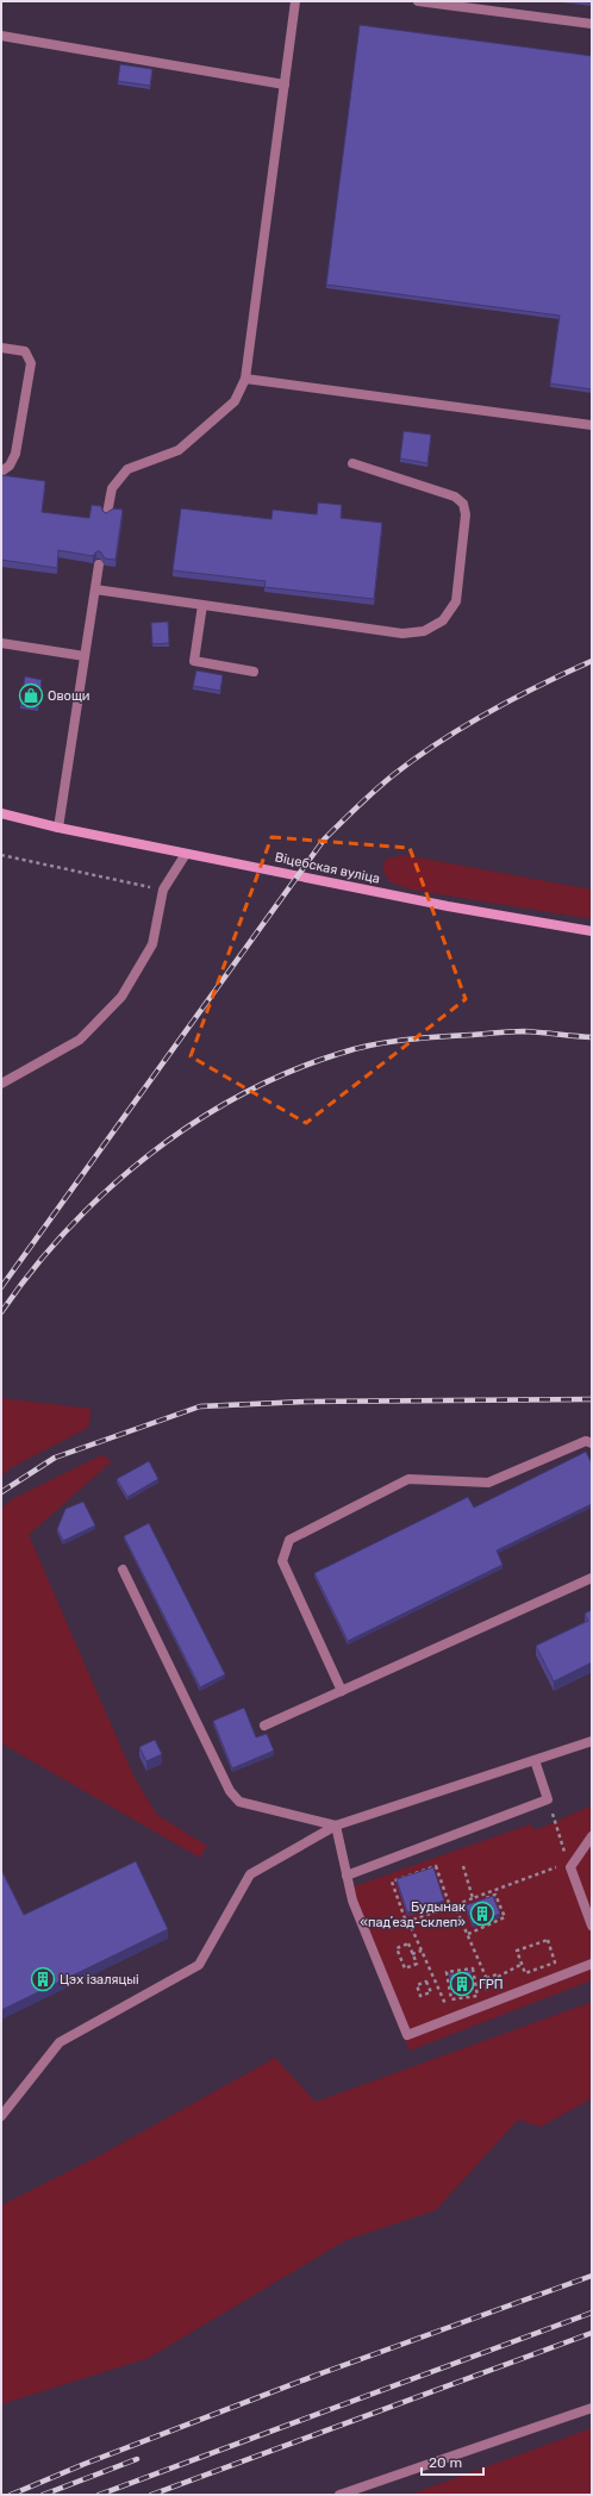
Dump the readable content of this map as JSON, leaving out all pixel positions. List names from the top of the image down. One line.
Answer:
{"streets":{"main road":["Віцебская вуліца"]},"places":{"shop":["Овощи"],"building":["Будынак «падʼезд-склеп»","Цэх ізаляцыі","ГРП"]},"scale_bar":"20 m"}
